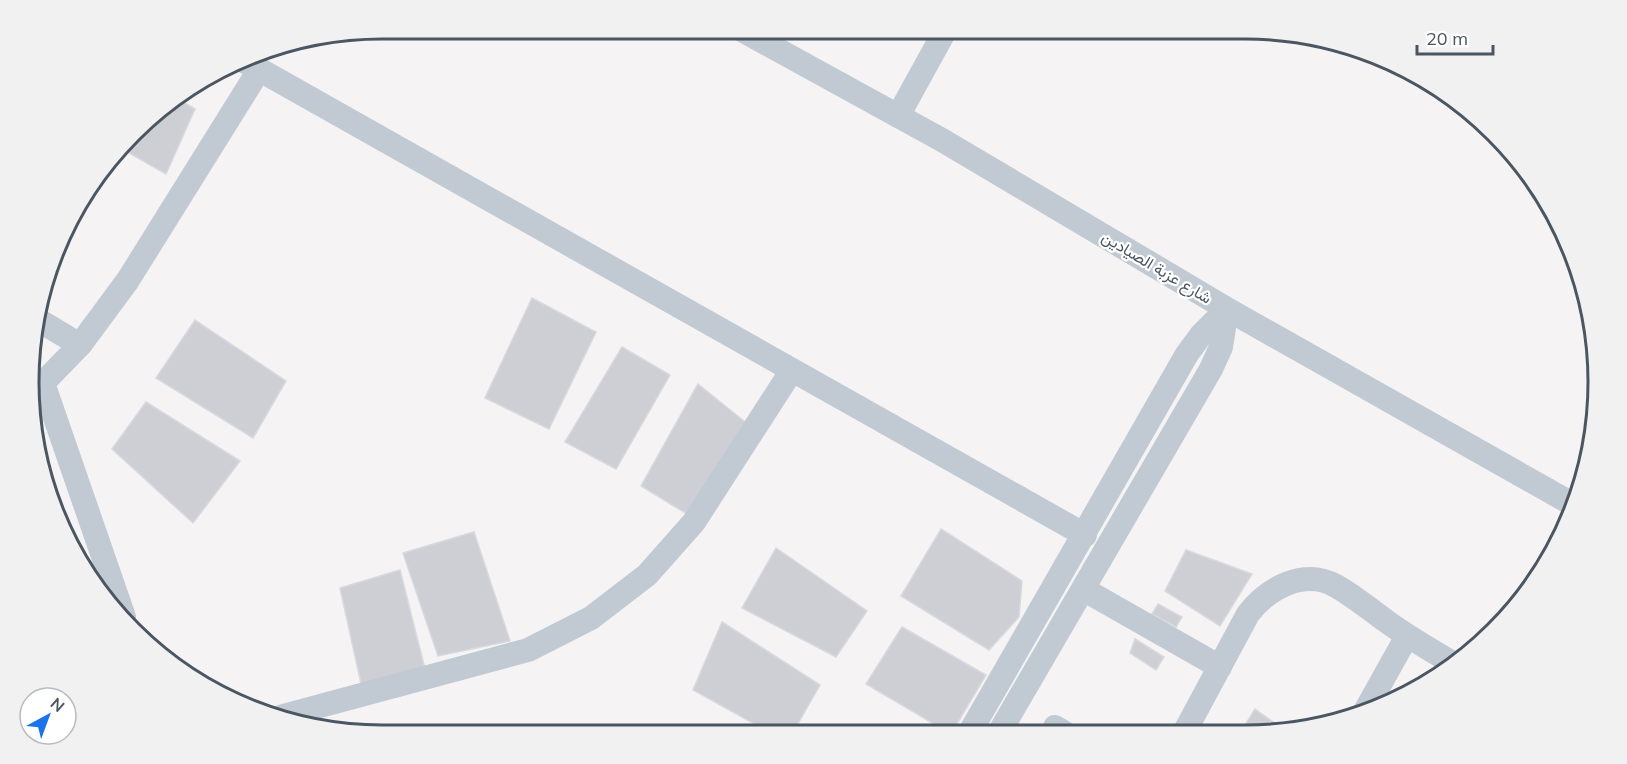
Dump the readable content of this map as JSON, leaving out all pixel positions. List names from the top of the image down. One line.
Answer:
{"streets":{"street":["شارع عزبة الصيادين"]},"scale_bar":"20 m","north":"top right"}
